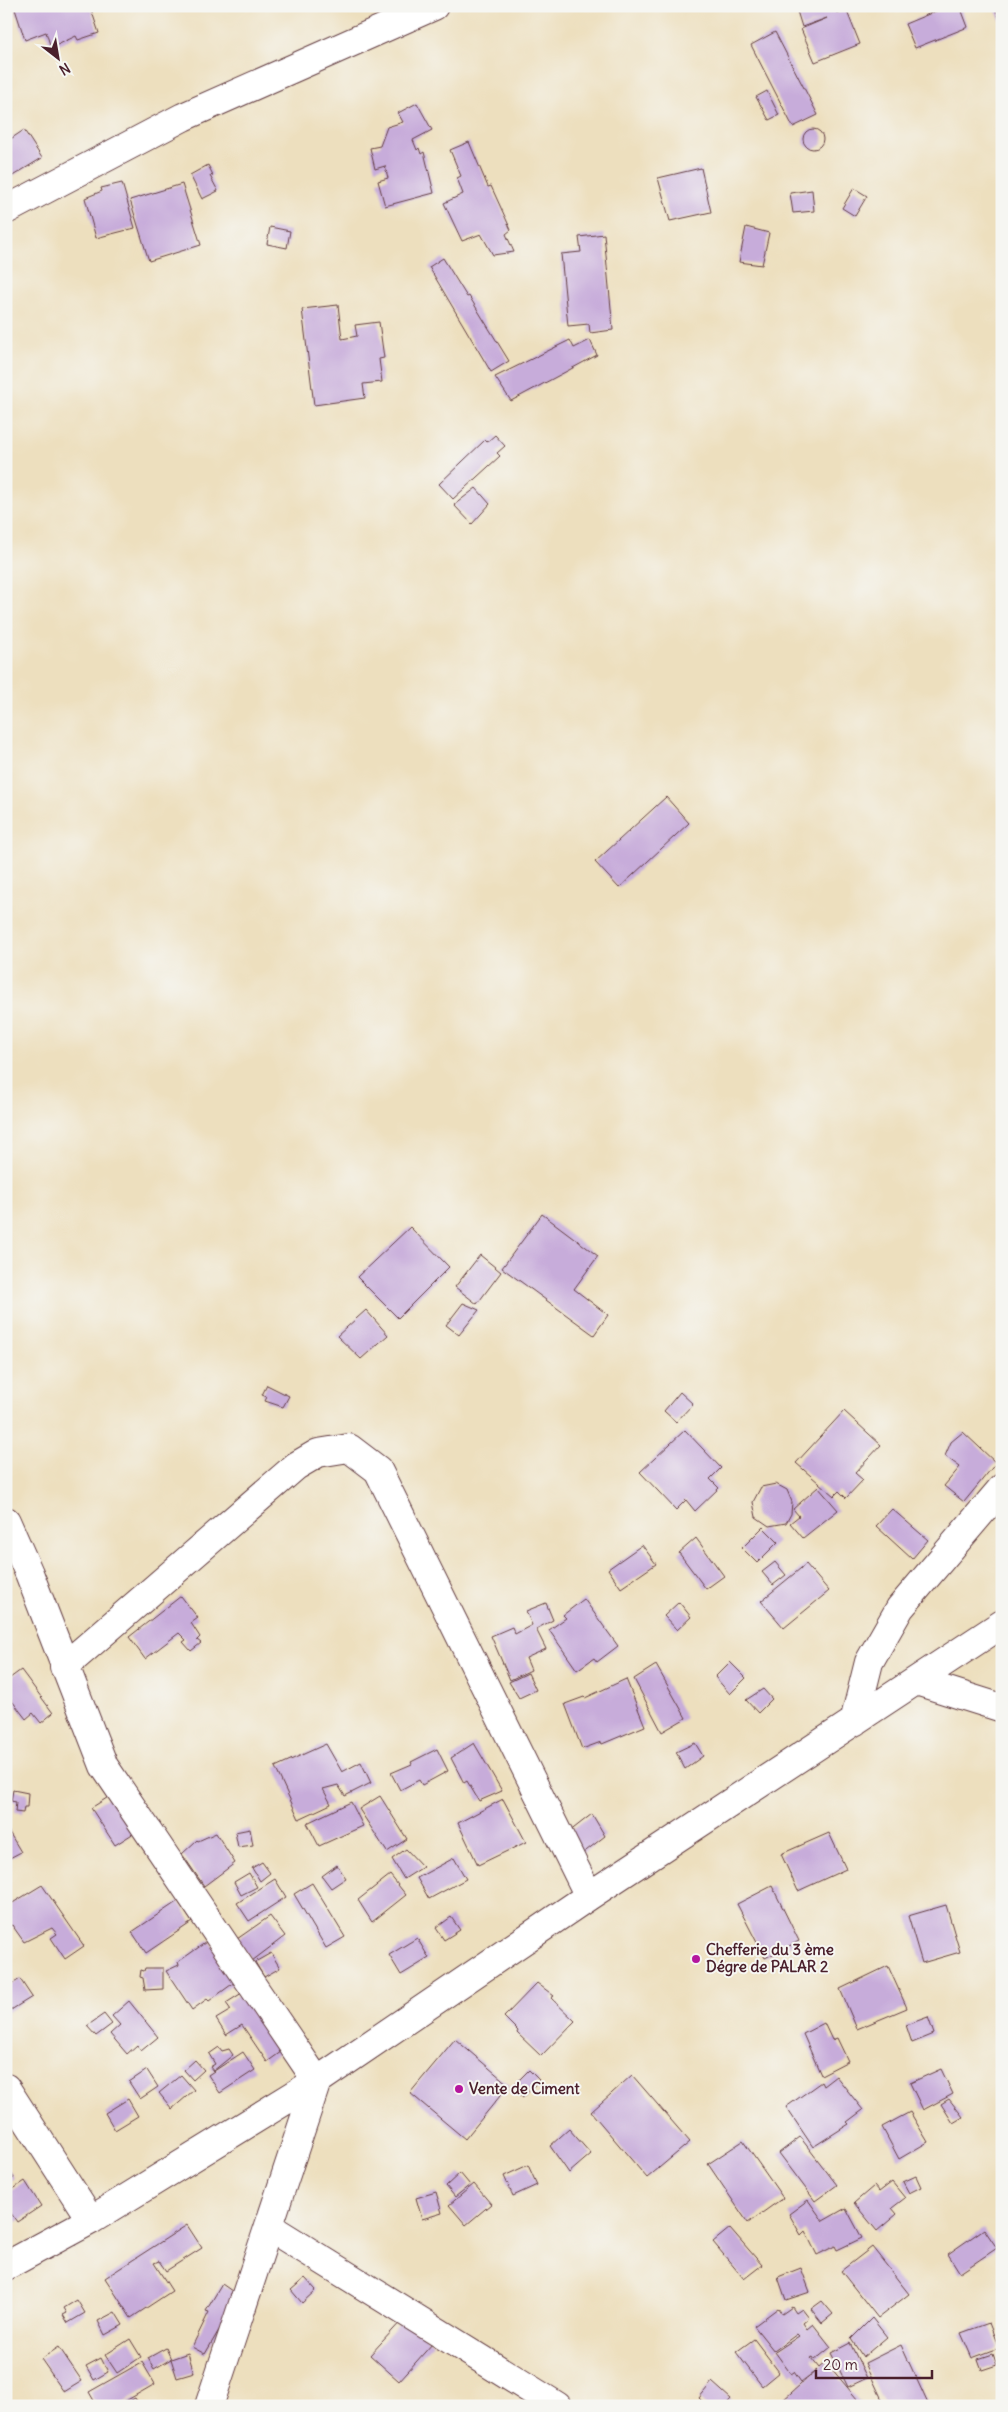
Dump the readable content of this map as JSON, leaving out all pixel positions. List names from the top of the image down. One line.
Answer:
{"places":["Chefferie du 3 ème Dégre de PALAR 2","Vente de Ciment"],"scale_bar":"20 m","north":"bottom right"}
